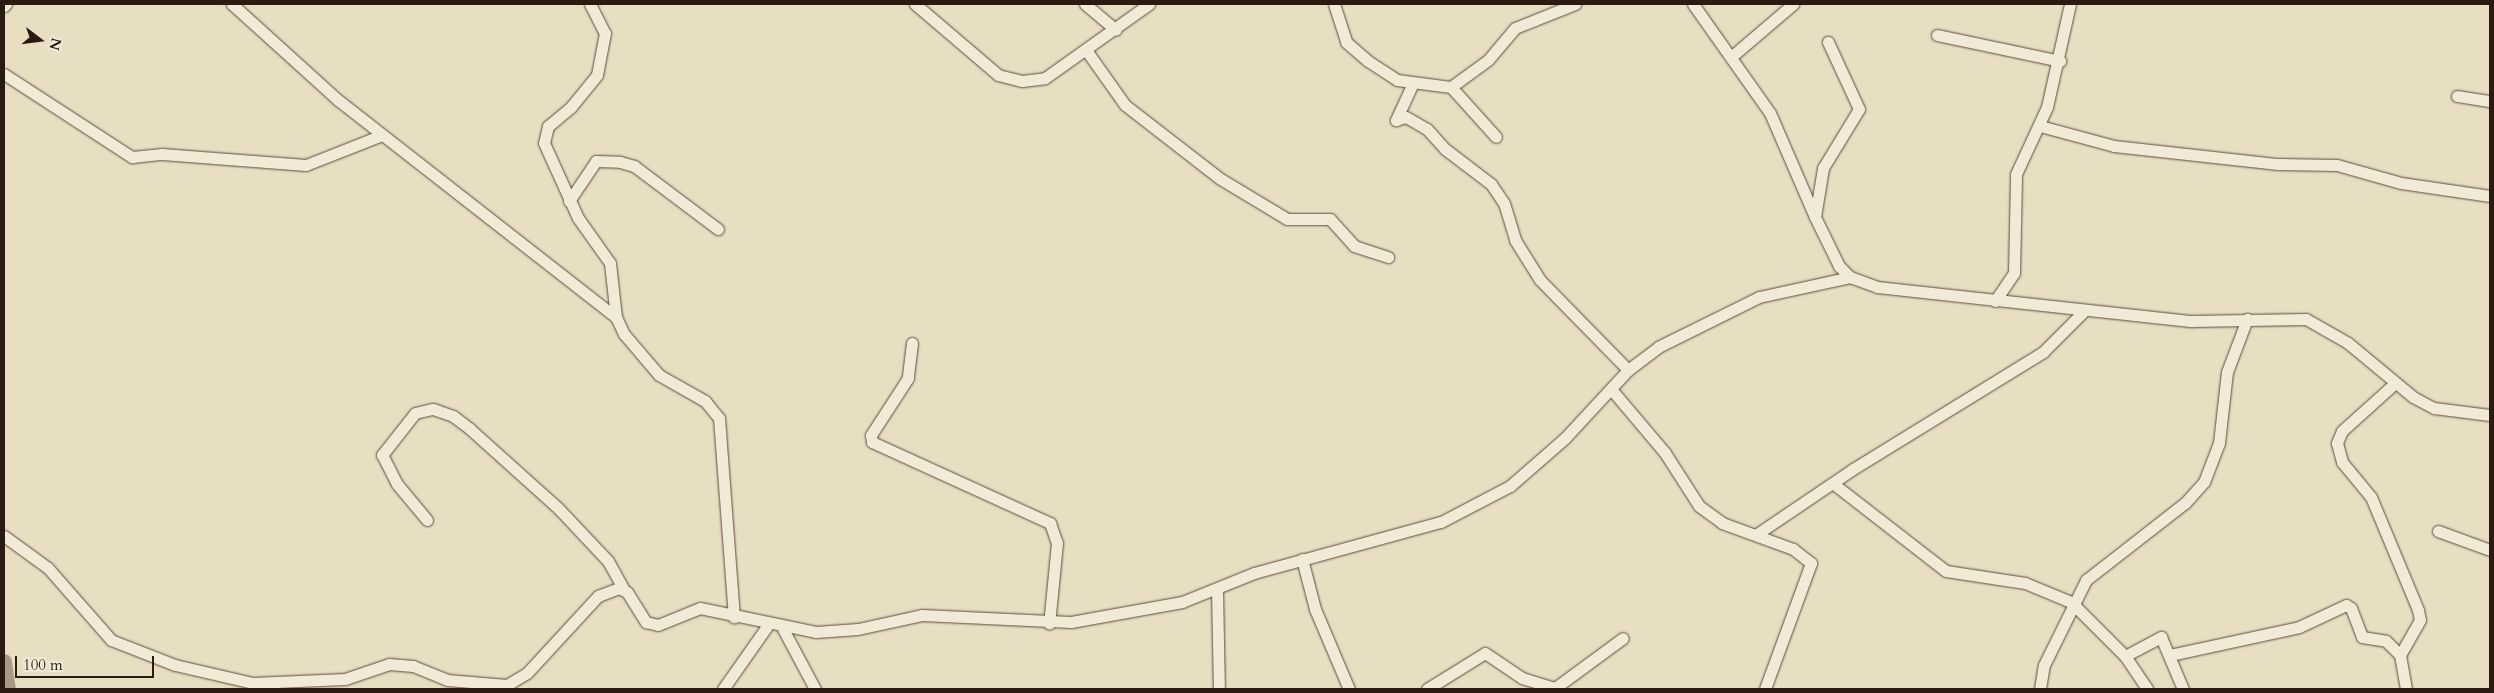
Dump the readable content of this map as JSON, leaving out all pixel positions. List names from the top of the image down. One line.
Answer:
{"scale_bar":"100 m","north":"right"}
